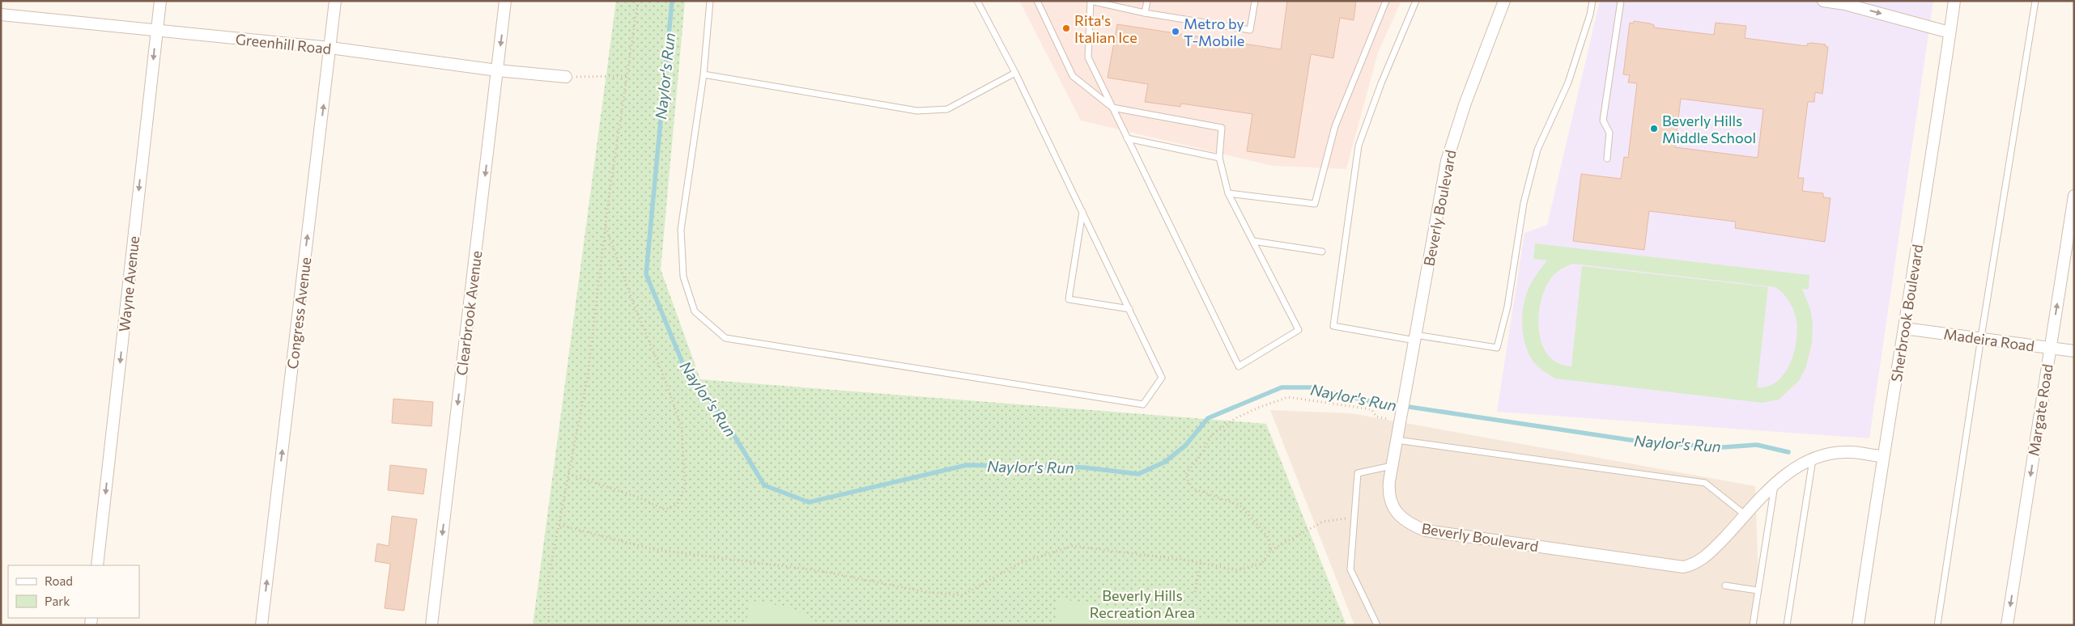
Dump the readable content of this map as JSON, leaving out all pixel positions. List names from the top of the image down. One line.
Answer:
{"streets":{"street":["Greenhill Road","Beverly Boulevard","Wayne Avenue","Congress Avenue","Clearbrook Avenue","Sherbrook Boulevard","Madeira Road","Margate Road"]},"crossings":[["Greenhill Road","Wayne Avenue"],["Greenhill Road","Congress Avenue"],["Greenhill Road","Clearbrook Avenue"],["Beverly Boulevard","Sherbrook Boulevard"],["Sherbrook Boulevard","Madeira Road"],["Madeira Road","Margate Road"]],"one_way":["Wayne Avenue","Congress Avenue","Clearbrook Avenue"],"water":["Naylor's Run"],"parks":["Beverly Hills Recreation Area"],"places":["Rita's Italian Ice","Metro by T-Mobile","Beverly Hills Middle School"],"legend":["Road","Park"]}
